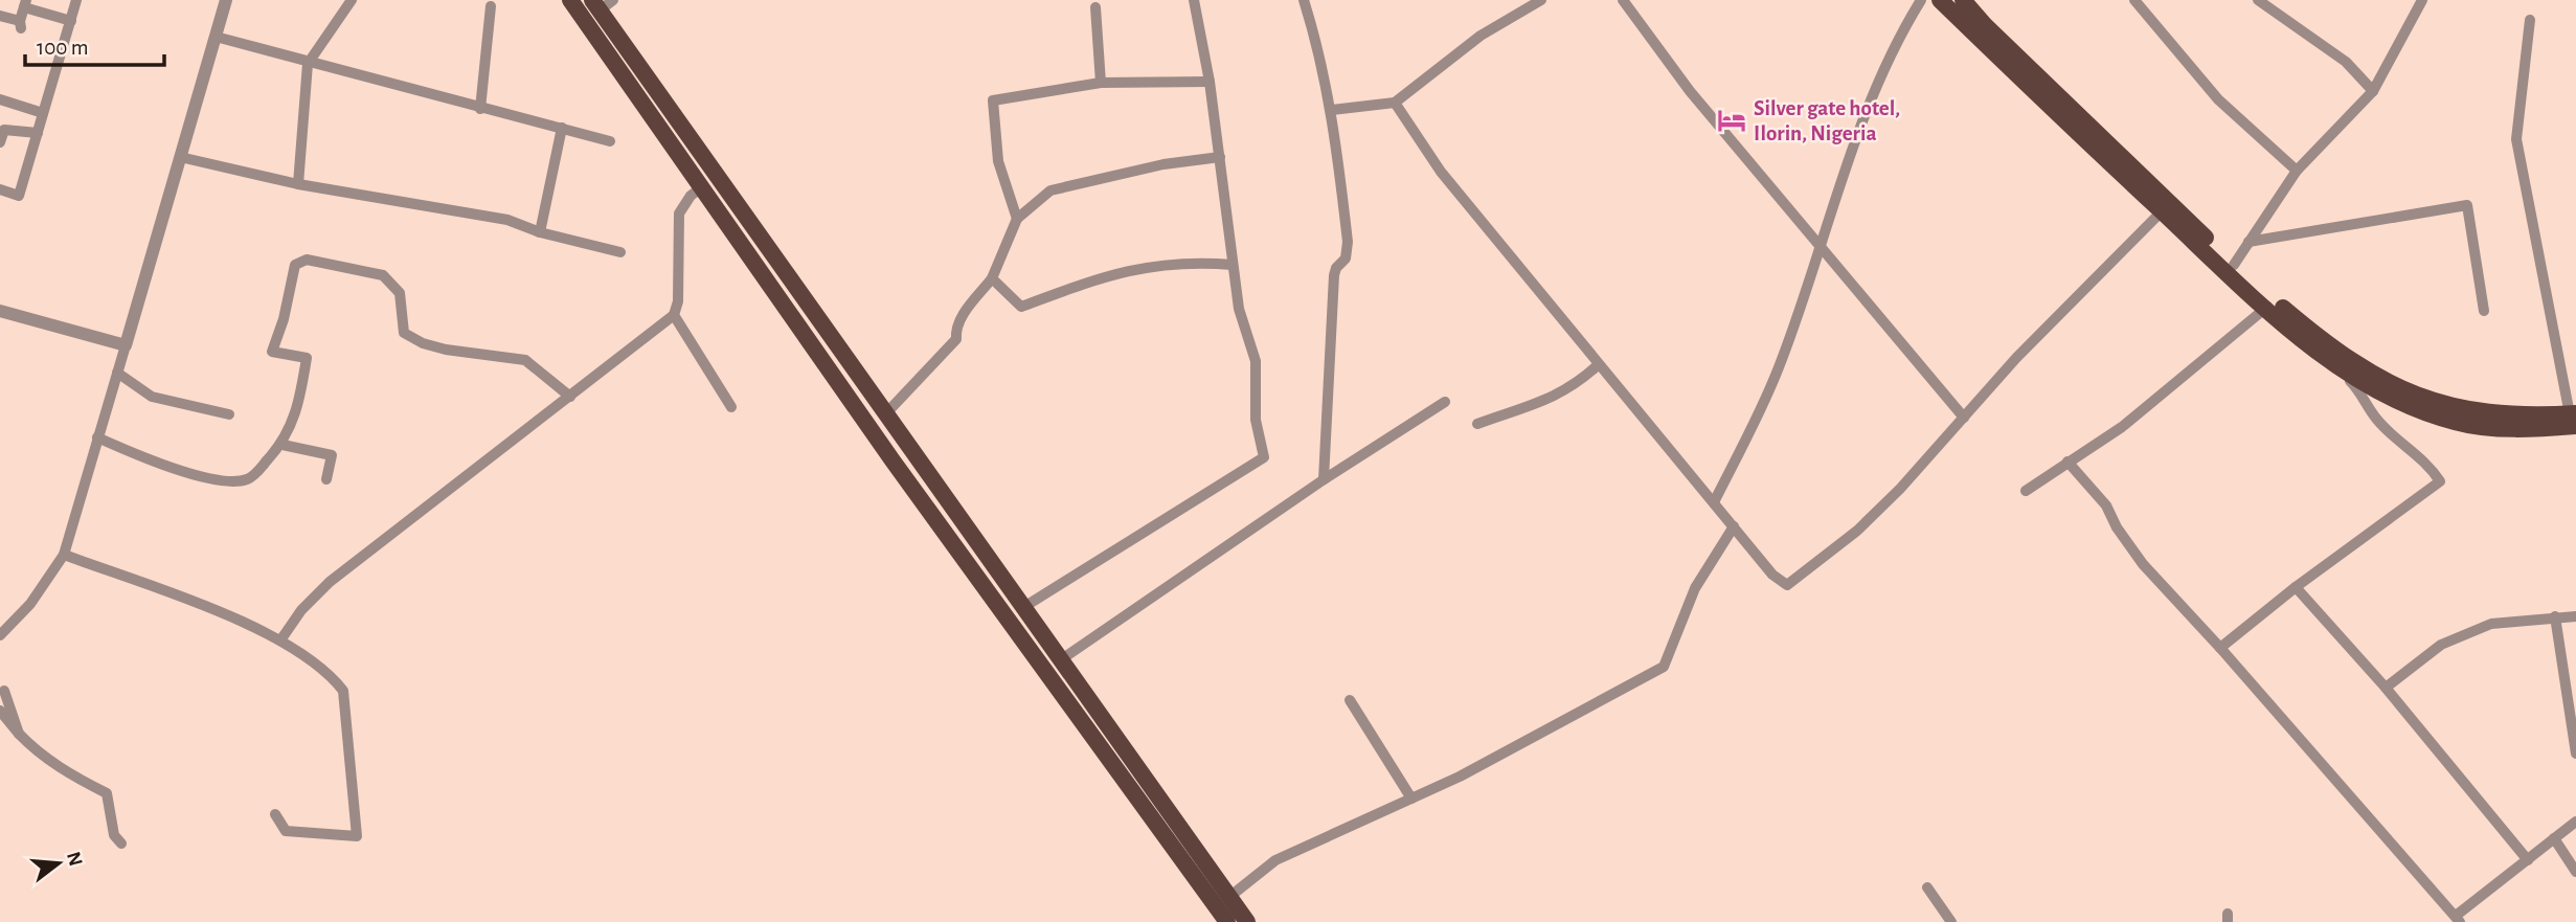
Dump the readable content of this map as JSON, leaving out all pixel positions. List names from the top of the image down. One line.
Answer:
{"places":{"hotel":["Silver gate hotel, Ilorin, Nigeria"]},"scale_bar":"100 m","north":"right"}
